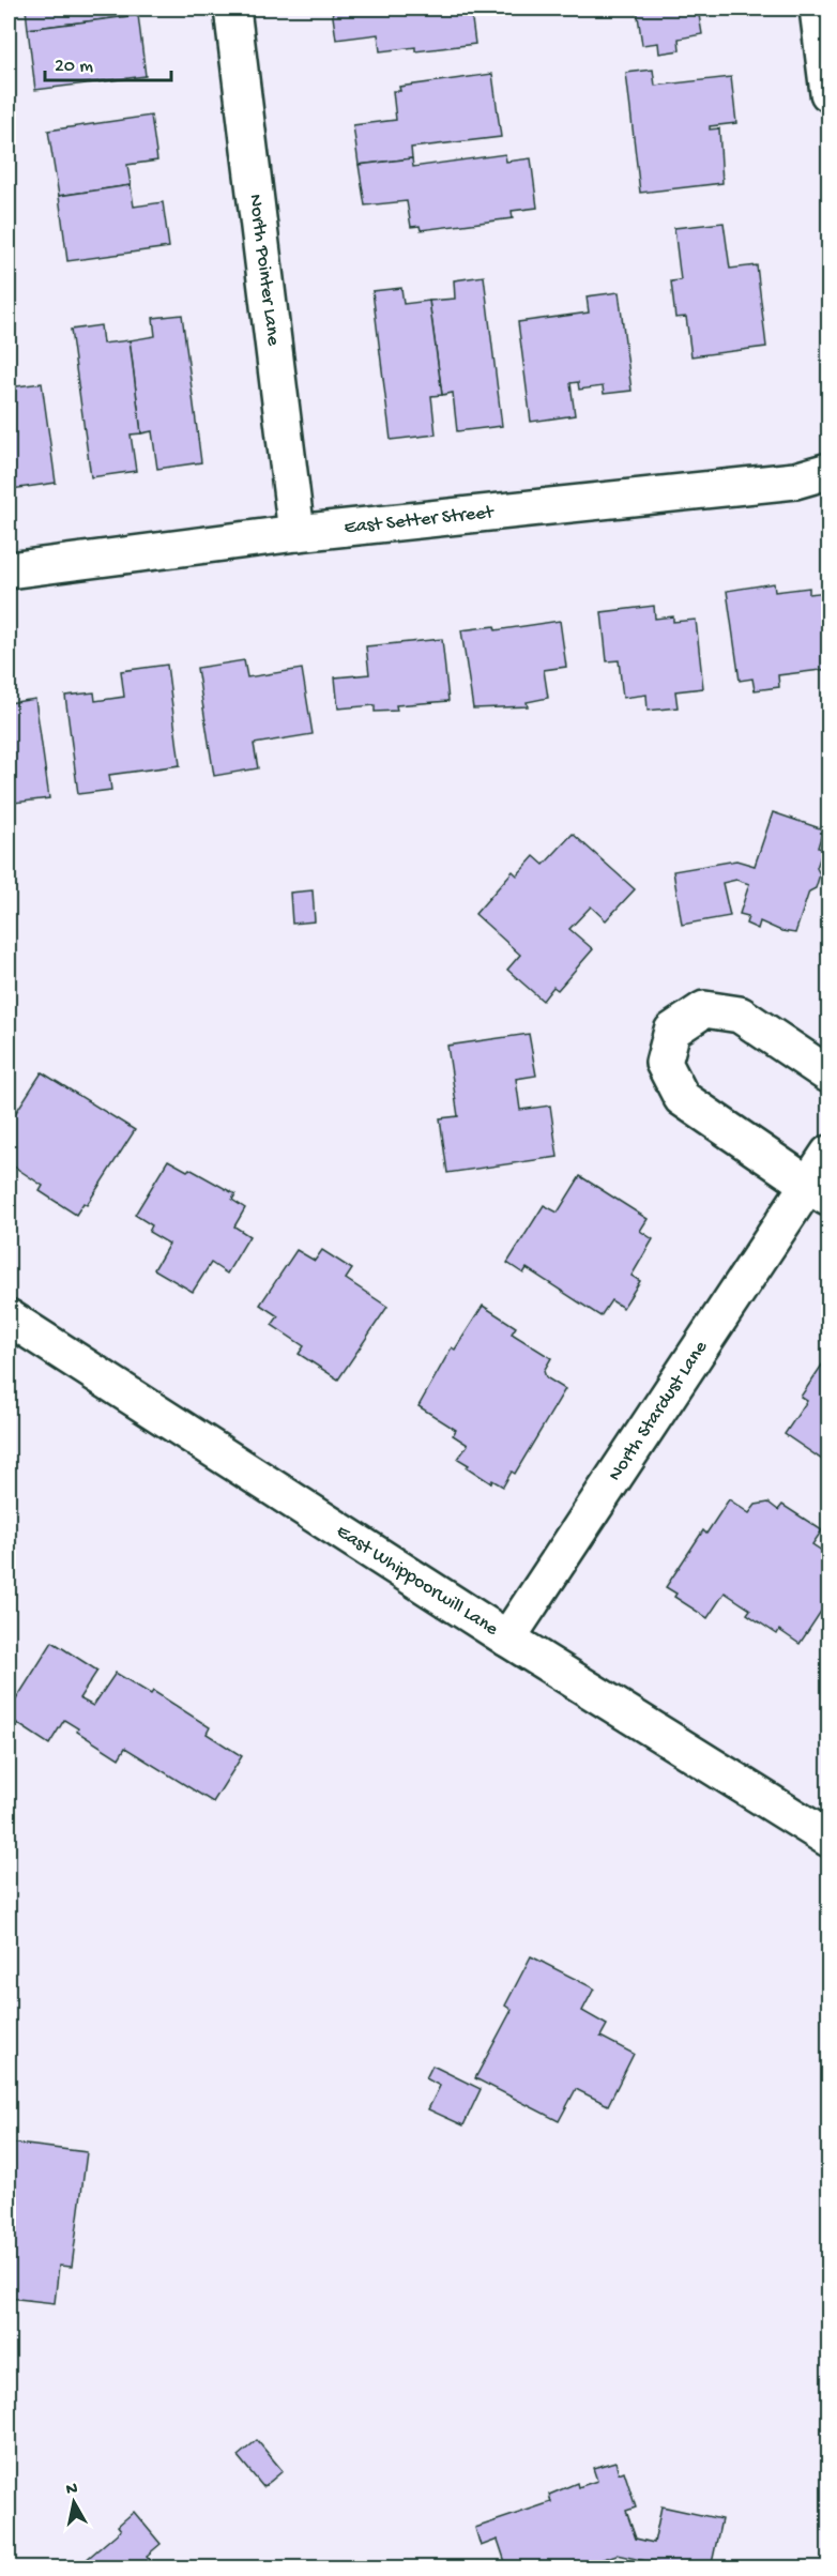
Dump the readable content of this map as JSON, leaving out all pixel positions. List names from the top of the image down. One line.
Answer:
{"streets":{"street":["North Pointer Lane","East Setter Street","North Stardust Lane","East Whippoorwill Lane"]},"crossings":[["North Pointer Lane","East Setter Street"],["North Stardust Lane","East Whippoorwill Lane"]],"scale_bar":"20 m","north":"top"}
